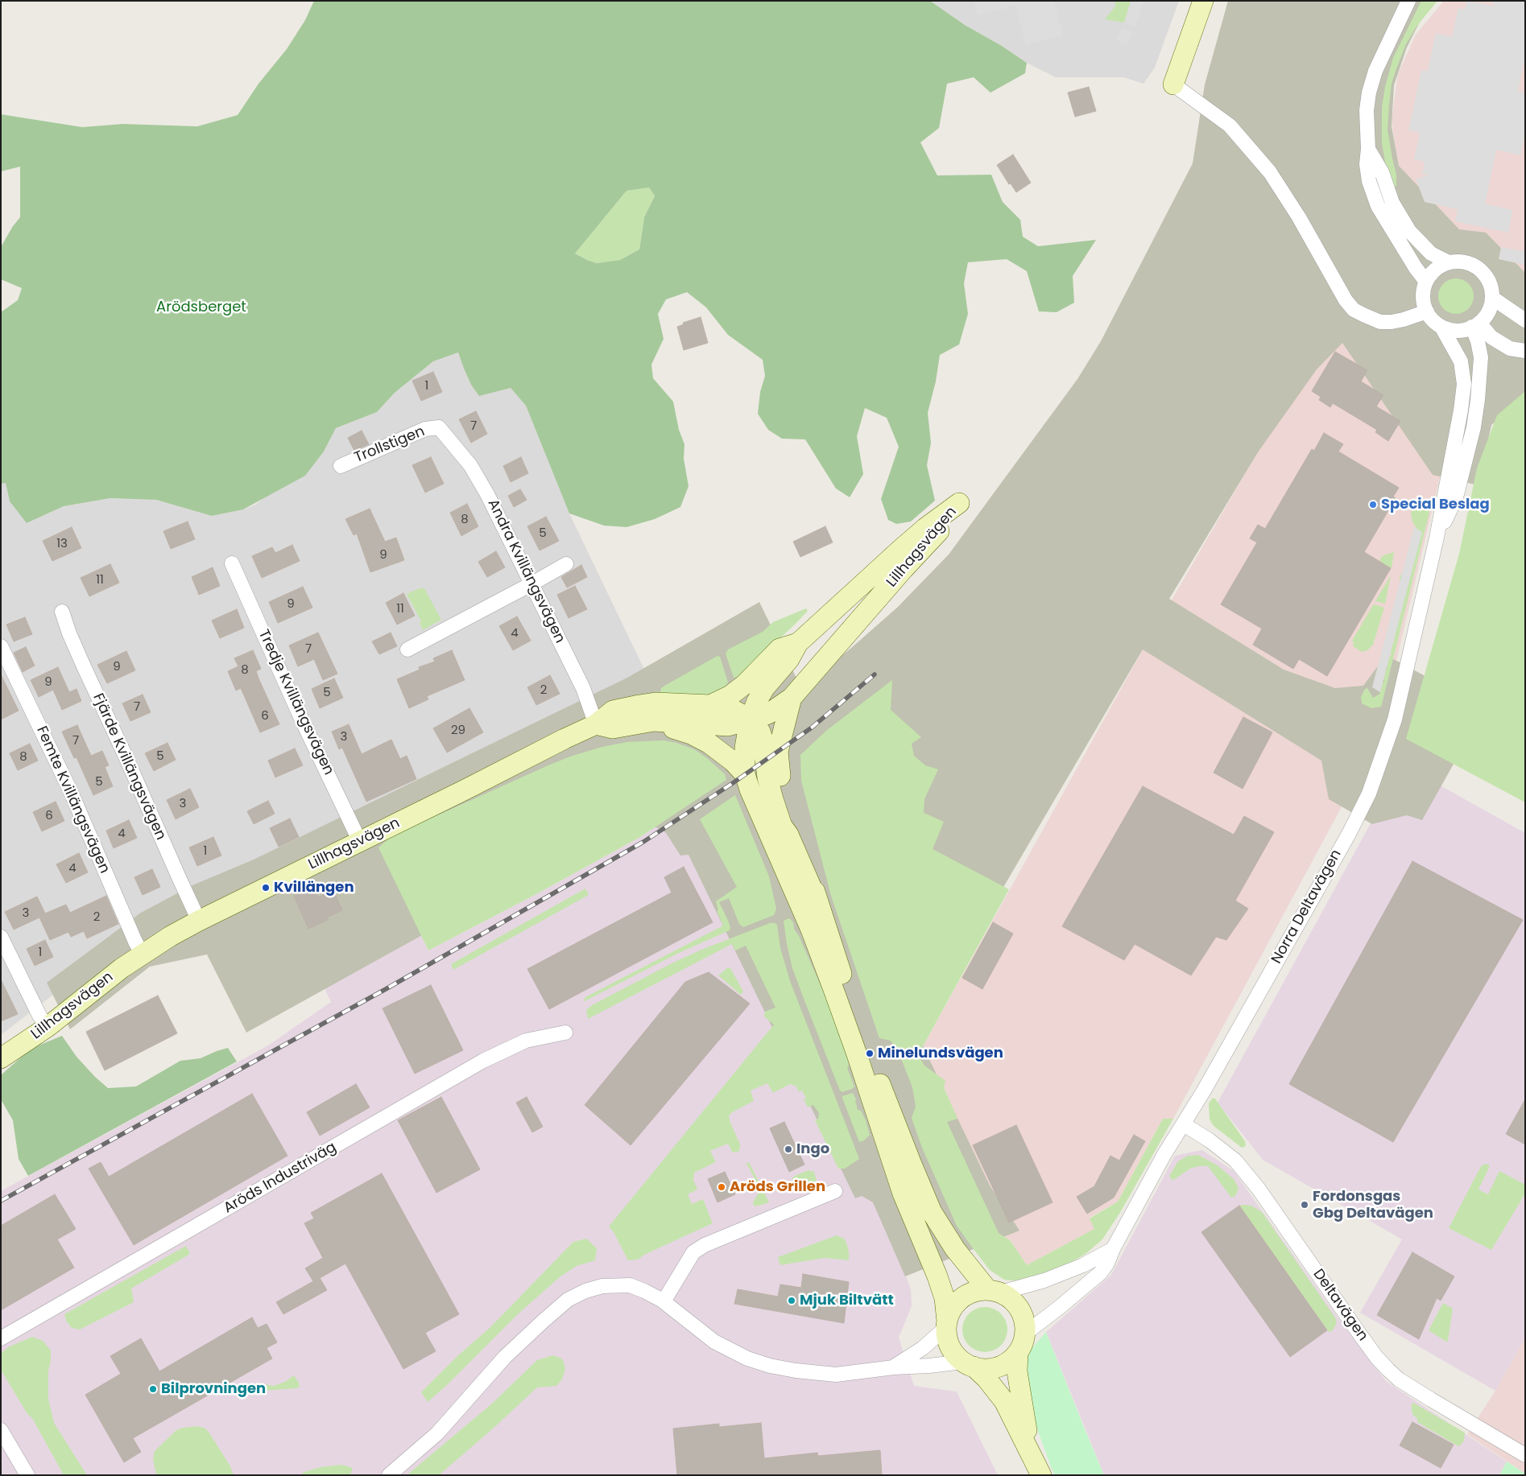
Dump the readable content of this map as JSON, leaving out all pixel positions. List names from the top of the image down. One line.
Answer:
{"streets":{"main road":["Lillhagsvägen"],"street":["Trollstigen","Andra Kvillängsvägen","Tredje Kvillängsvägen","Fjärde Kvillängsvägen","Femte Kvillängsvägen","Norra Deltavägen","Aröds Industriväg","Deltavägen"]},"crossings":[["Trollstigen","Andra Kvillängsvägen"],["Lillhagsvägen","Andra Kvillängsvägen"],["Lillhagsvägen","Tredje Kvillängsvägen"],["Lillhagsvägen","Fjärde Kvillängsvägen"],["Lillhagsvägen","Femte Kvillängsvägen"],["Norra Deltavägen","Deltavägen"]],"parks":["Arödsberget"],"places":["Special Beslag","Kvillängen","Minelundsvägen","Ingo","Aröds Grillen","Fordonsgas Gbg Deltavägen","Mjuk Biltvätt","Bilprovningen"],"house_numbers":["1","7","8","5","13","9","11","9","11","4","7","9","8","9","2","5","7","6","29","3","7","5","8","5","3","6","4","1","4","3","2","1"]}
